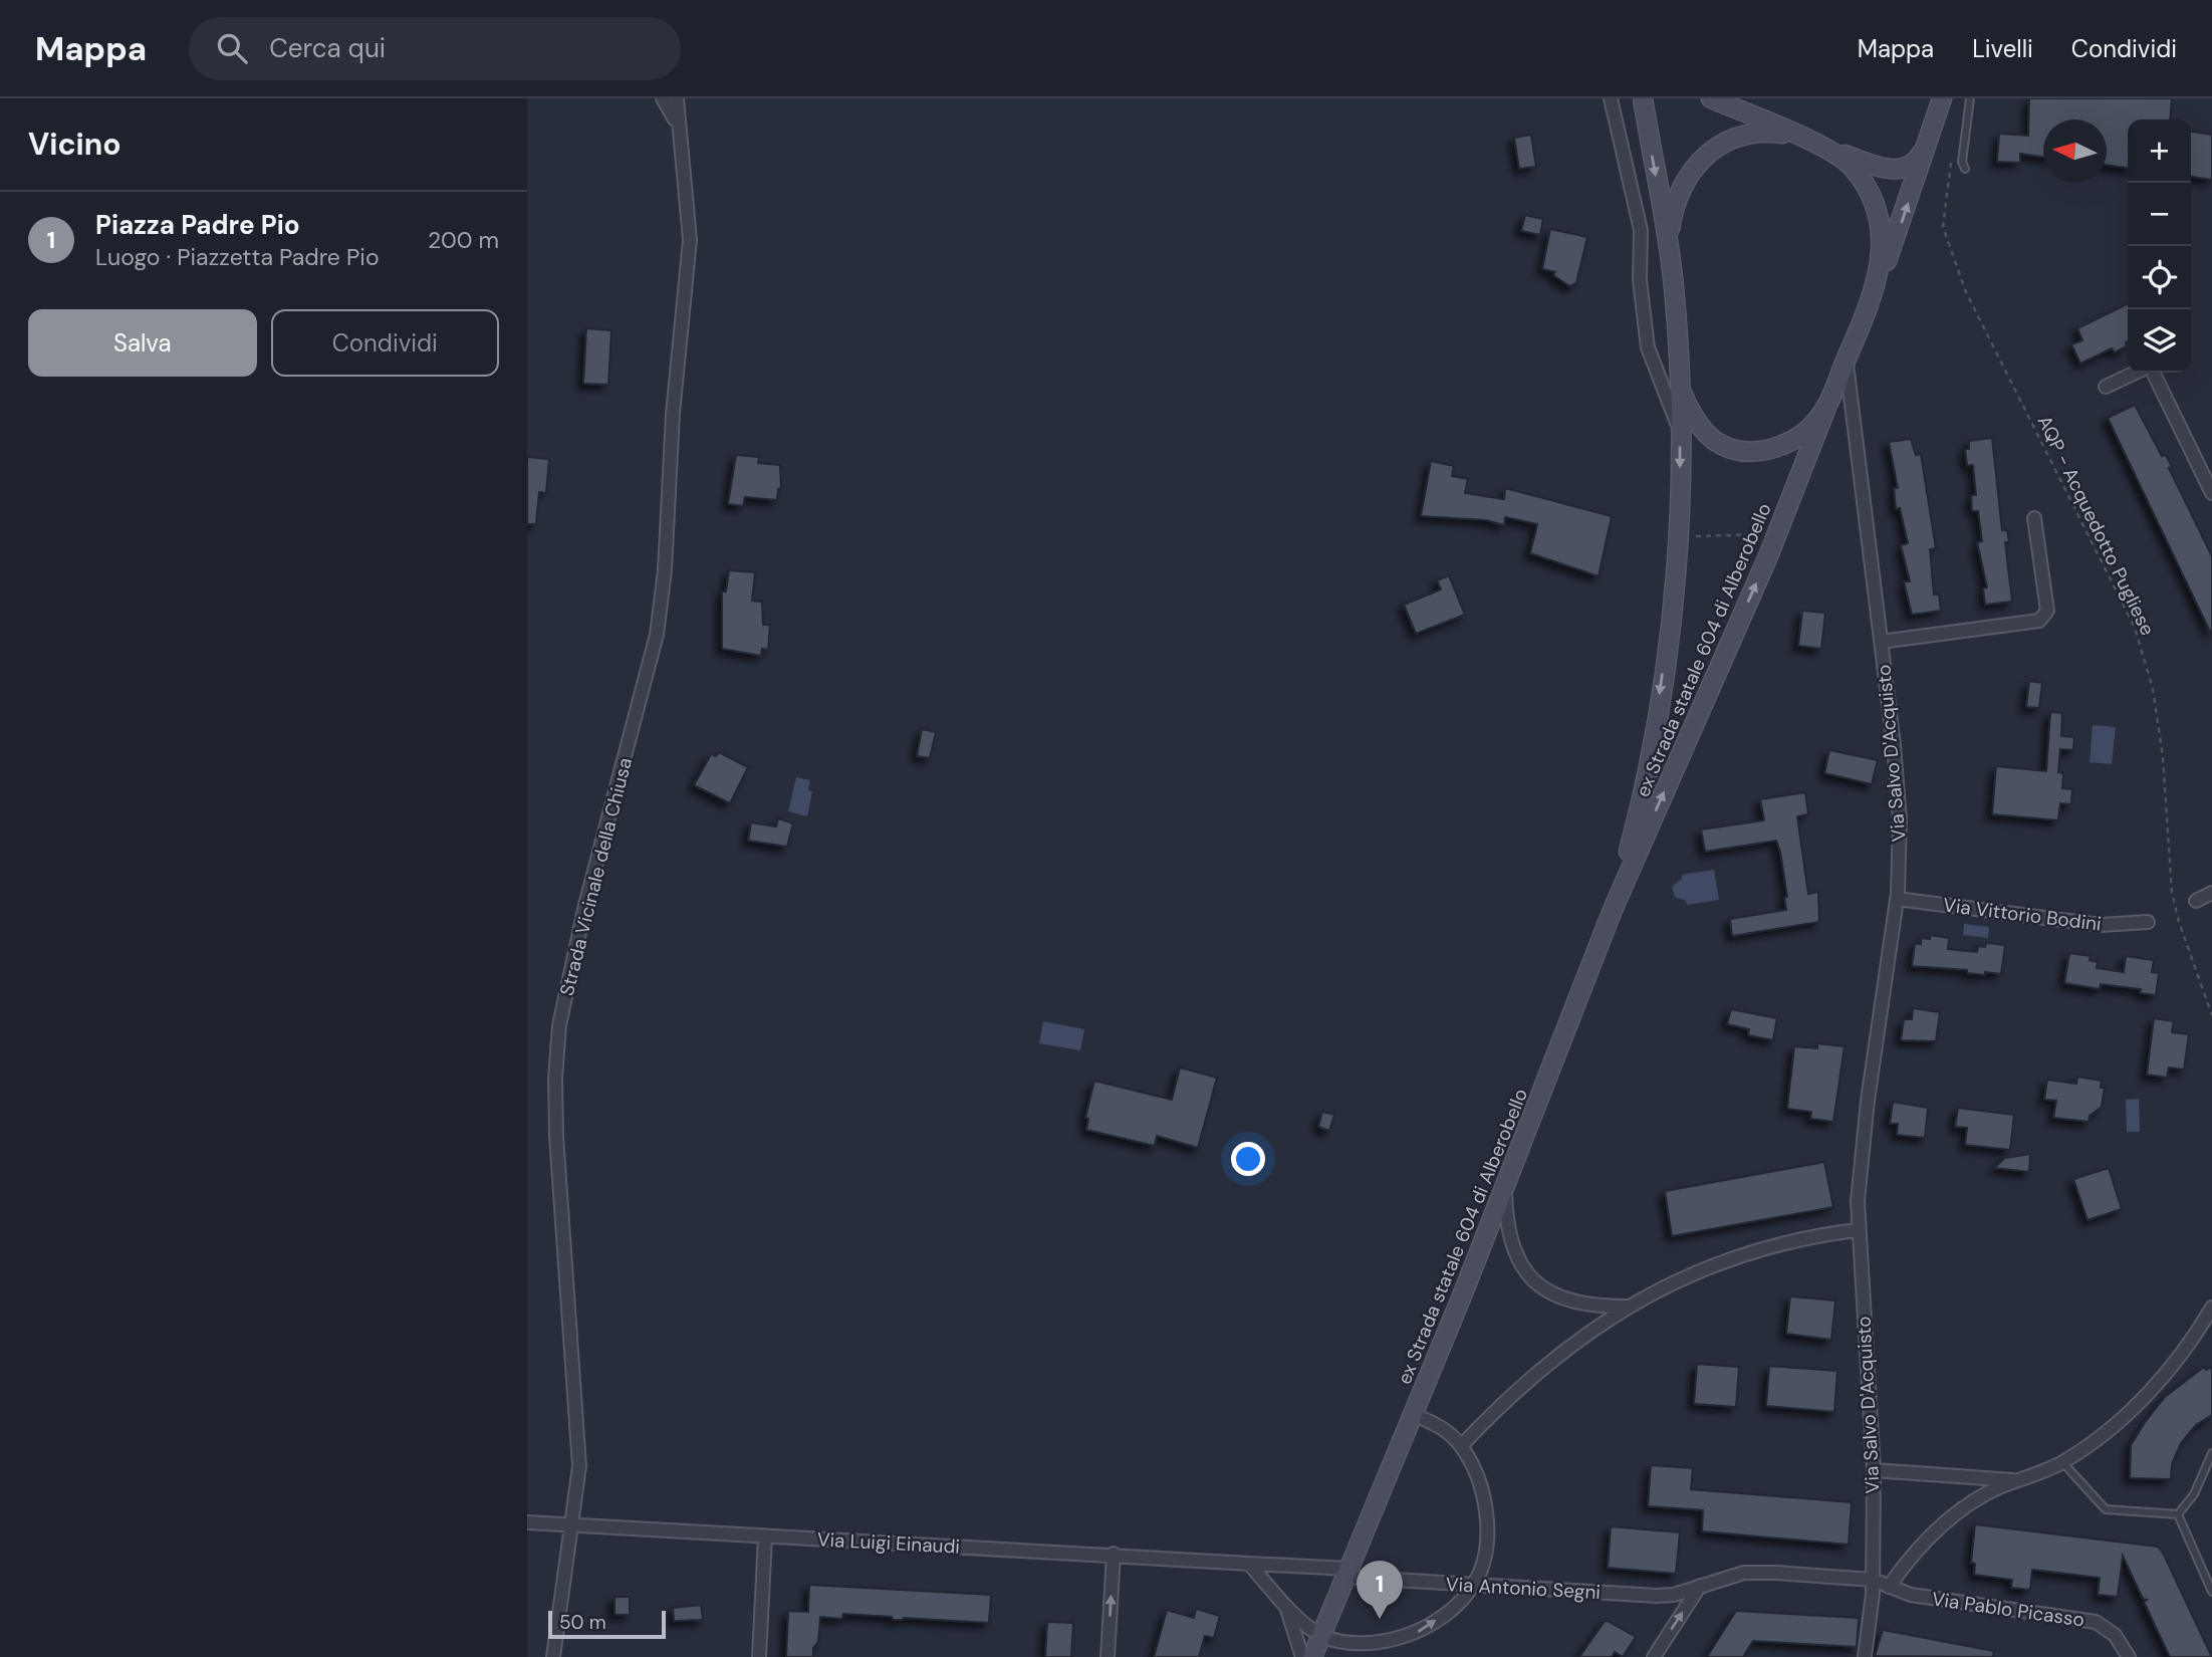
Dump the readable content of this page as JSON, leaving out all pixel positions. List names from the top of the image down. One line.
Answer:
{"streets":{"main road":["ex Strada statale 604 di Alberobello"],"street":["Via Salvo D'Acquisto","Strada Vicinale della Chiusa","Via Vittorio Bodini","Via Luigi Einaudi","Via Antonio Segni","Via Pablo Picasso"],"path":["AQP - Acquedotto Pugliese"]},"crossings":[["ex Strada statale 604 di Alberobello","Via Salvo D'Acquisto"],["ex Strada statale 604 di Alberobello","Via Luigi Einaudi"],["ex Strada statale 604 di Alberobello","Via Antonio Segni"],["Via Salvo D'Acquisto","Via Vittorio Bodini"],["Via Salvo D'Acquisto","Via Antonio Segni"],["Via Salvo D'Acquisto","Via Pablo Picasso"],["Strada Vicinale della Chiusa","Via Luigi Einaudi"],["Via Luigi Einaudi","Via Antonio Segni"],["Via Antonio Segni","Via Pablo Picasso"]],"scale_bar":"50 m","north":"left","page":{"header":"Mappa","search":"Cerca qui","nav":["Mappa","Livelli","Condividi"],"heading":"Vicino","map_buttons":["+","−"],"list":[{"mark":"1","name":"Piazza Padre Pio","note":"Luogo · Piazzetta Padre Pio","value":"200 m"}],"buttons":["Salva","Condividi"],"pins":"1","scale":"50 m"}}
